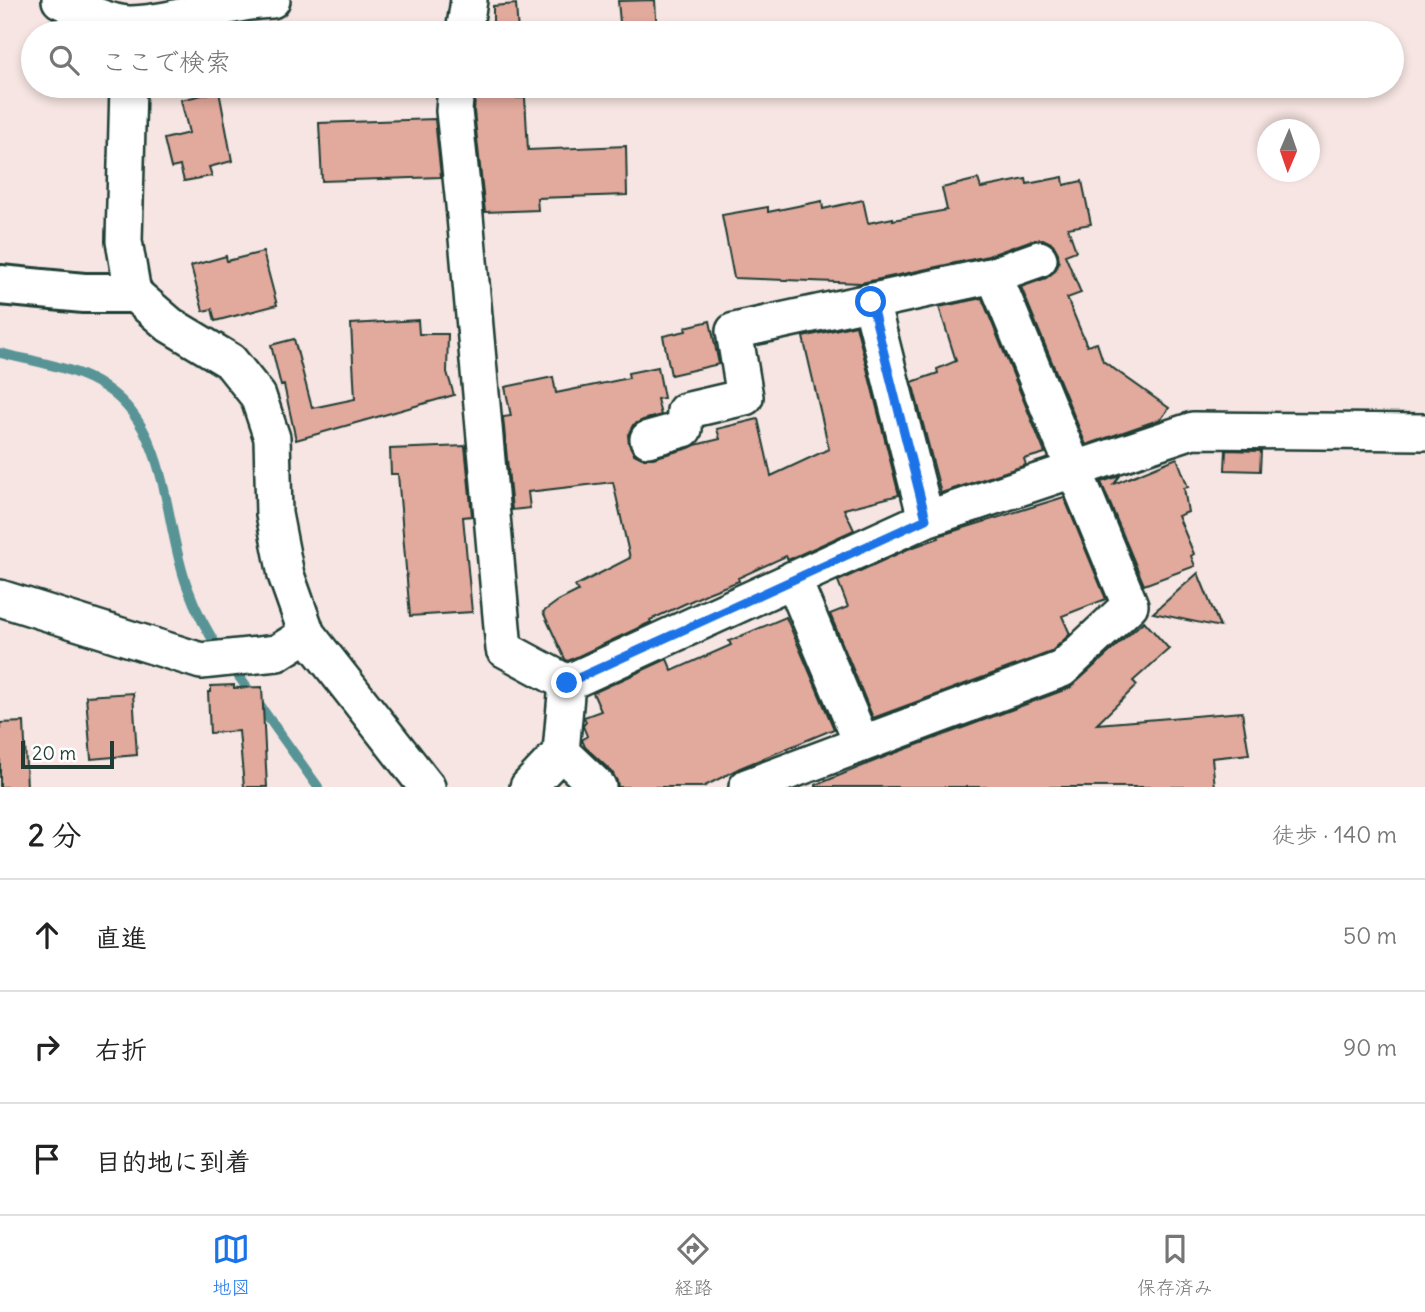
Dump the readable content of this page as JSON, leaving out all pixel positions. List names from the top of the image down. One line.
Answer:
{"scale_bar":"20 m","north":"bottom","page":{"search":"ここで検索","scale":"20 m","heading":["2 分","徒歩 · 140 m"],"list":[["直進","50 m"],["右折","90 m"],"目的地に到着"],"nav":["地図","経路","保存済み"]}}
